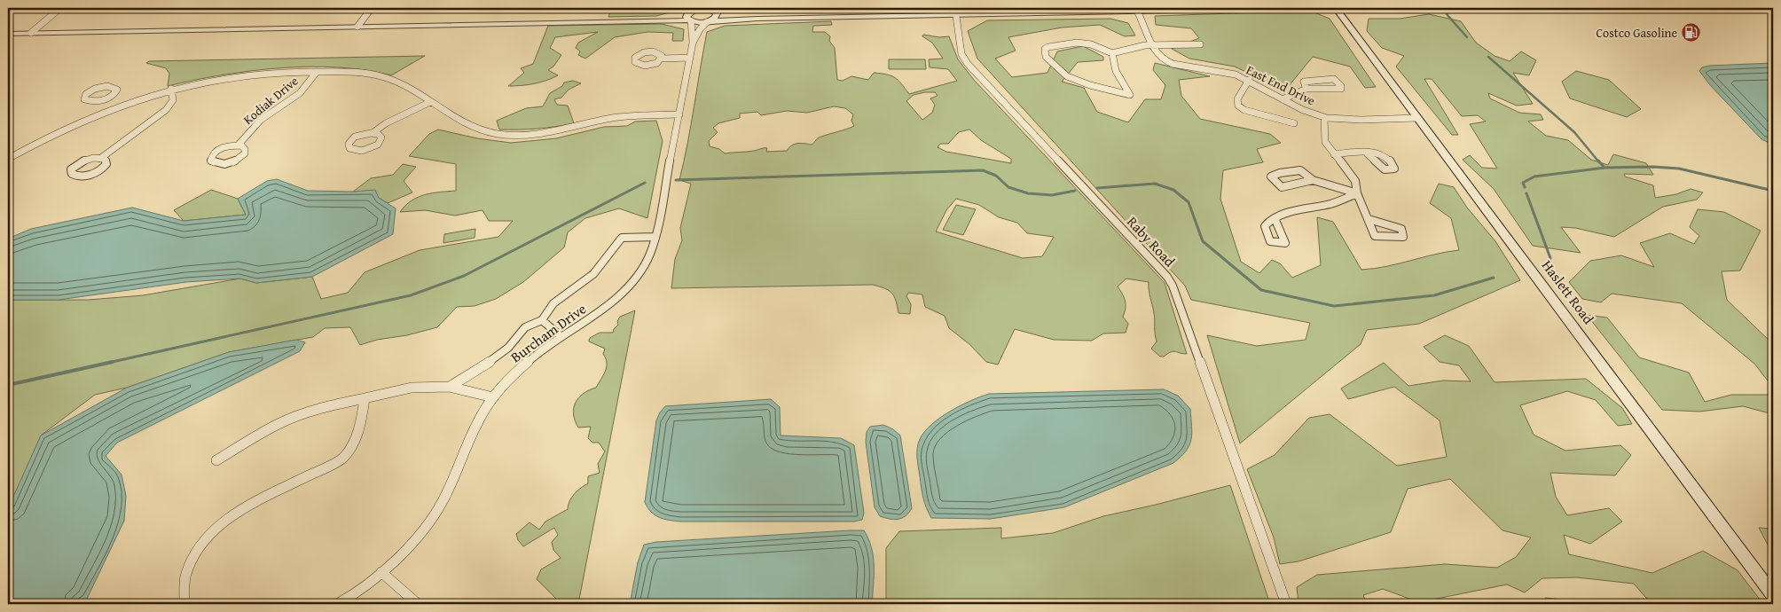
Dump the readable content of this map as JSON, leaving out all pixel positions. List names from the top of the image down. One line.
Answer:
{"streets":{"main road":["Haslett Road"],"street":["East End Drive","Kodiak Drive","Raby Road","Burcham Drive"]},"crossings":[["East End Drive","Haslett Road"]],"places":{"fuel station":["Costco Gasoline"]}}
